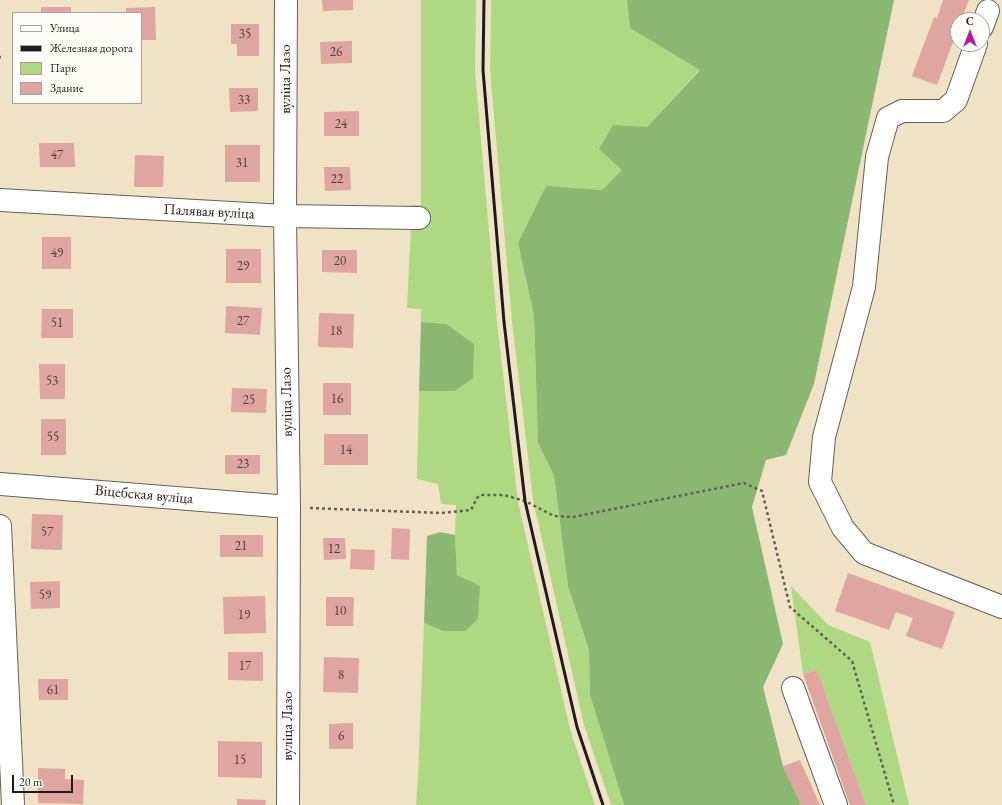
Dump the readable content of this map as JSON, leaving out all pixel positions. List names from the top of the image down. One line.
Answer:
{"streets":{"street":["вуліца Лазо","Палявая вуліца","Віцебская вуліца"]},"crossings":[["вуліца Лазо","Палявая вуліца"],["вуліца Лазо","Віцебская вуліца"]],"house_numbers":["35","26","33","24","47","31","22","49","20","29","27","51","18","53","16","25","55","14","23","57","21","12","59","10","19","17","8","61","6","15"],"legend":["Улица","Железная дорога","Парк","Здание"],"scale_bar":"20 m","north":"top"}
